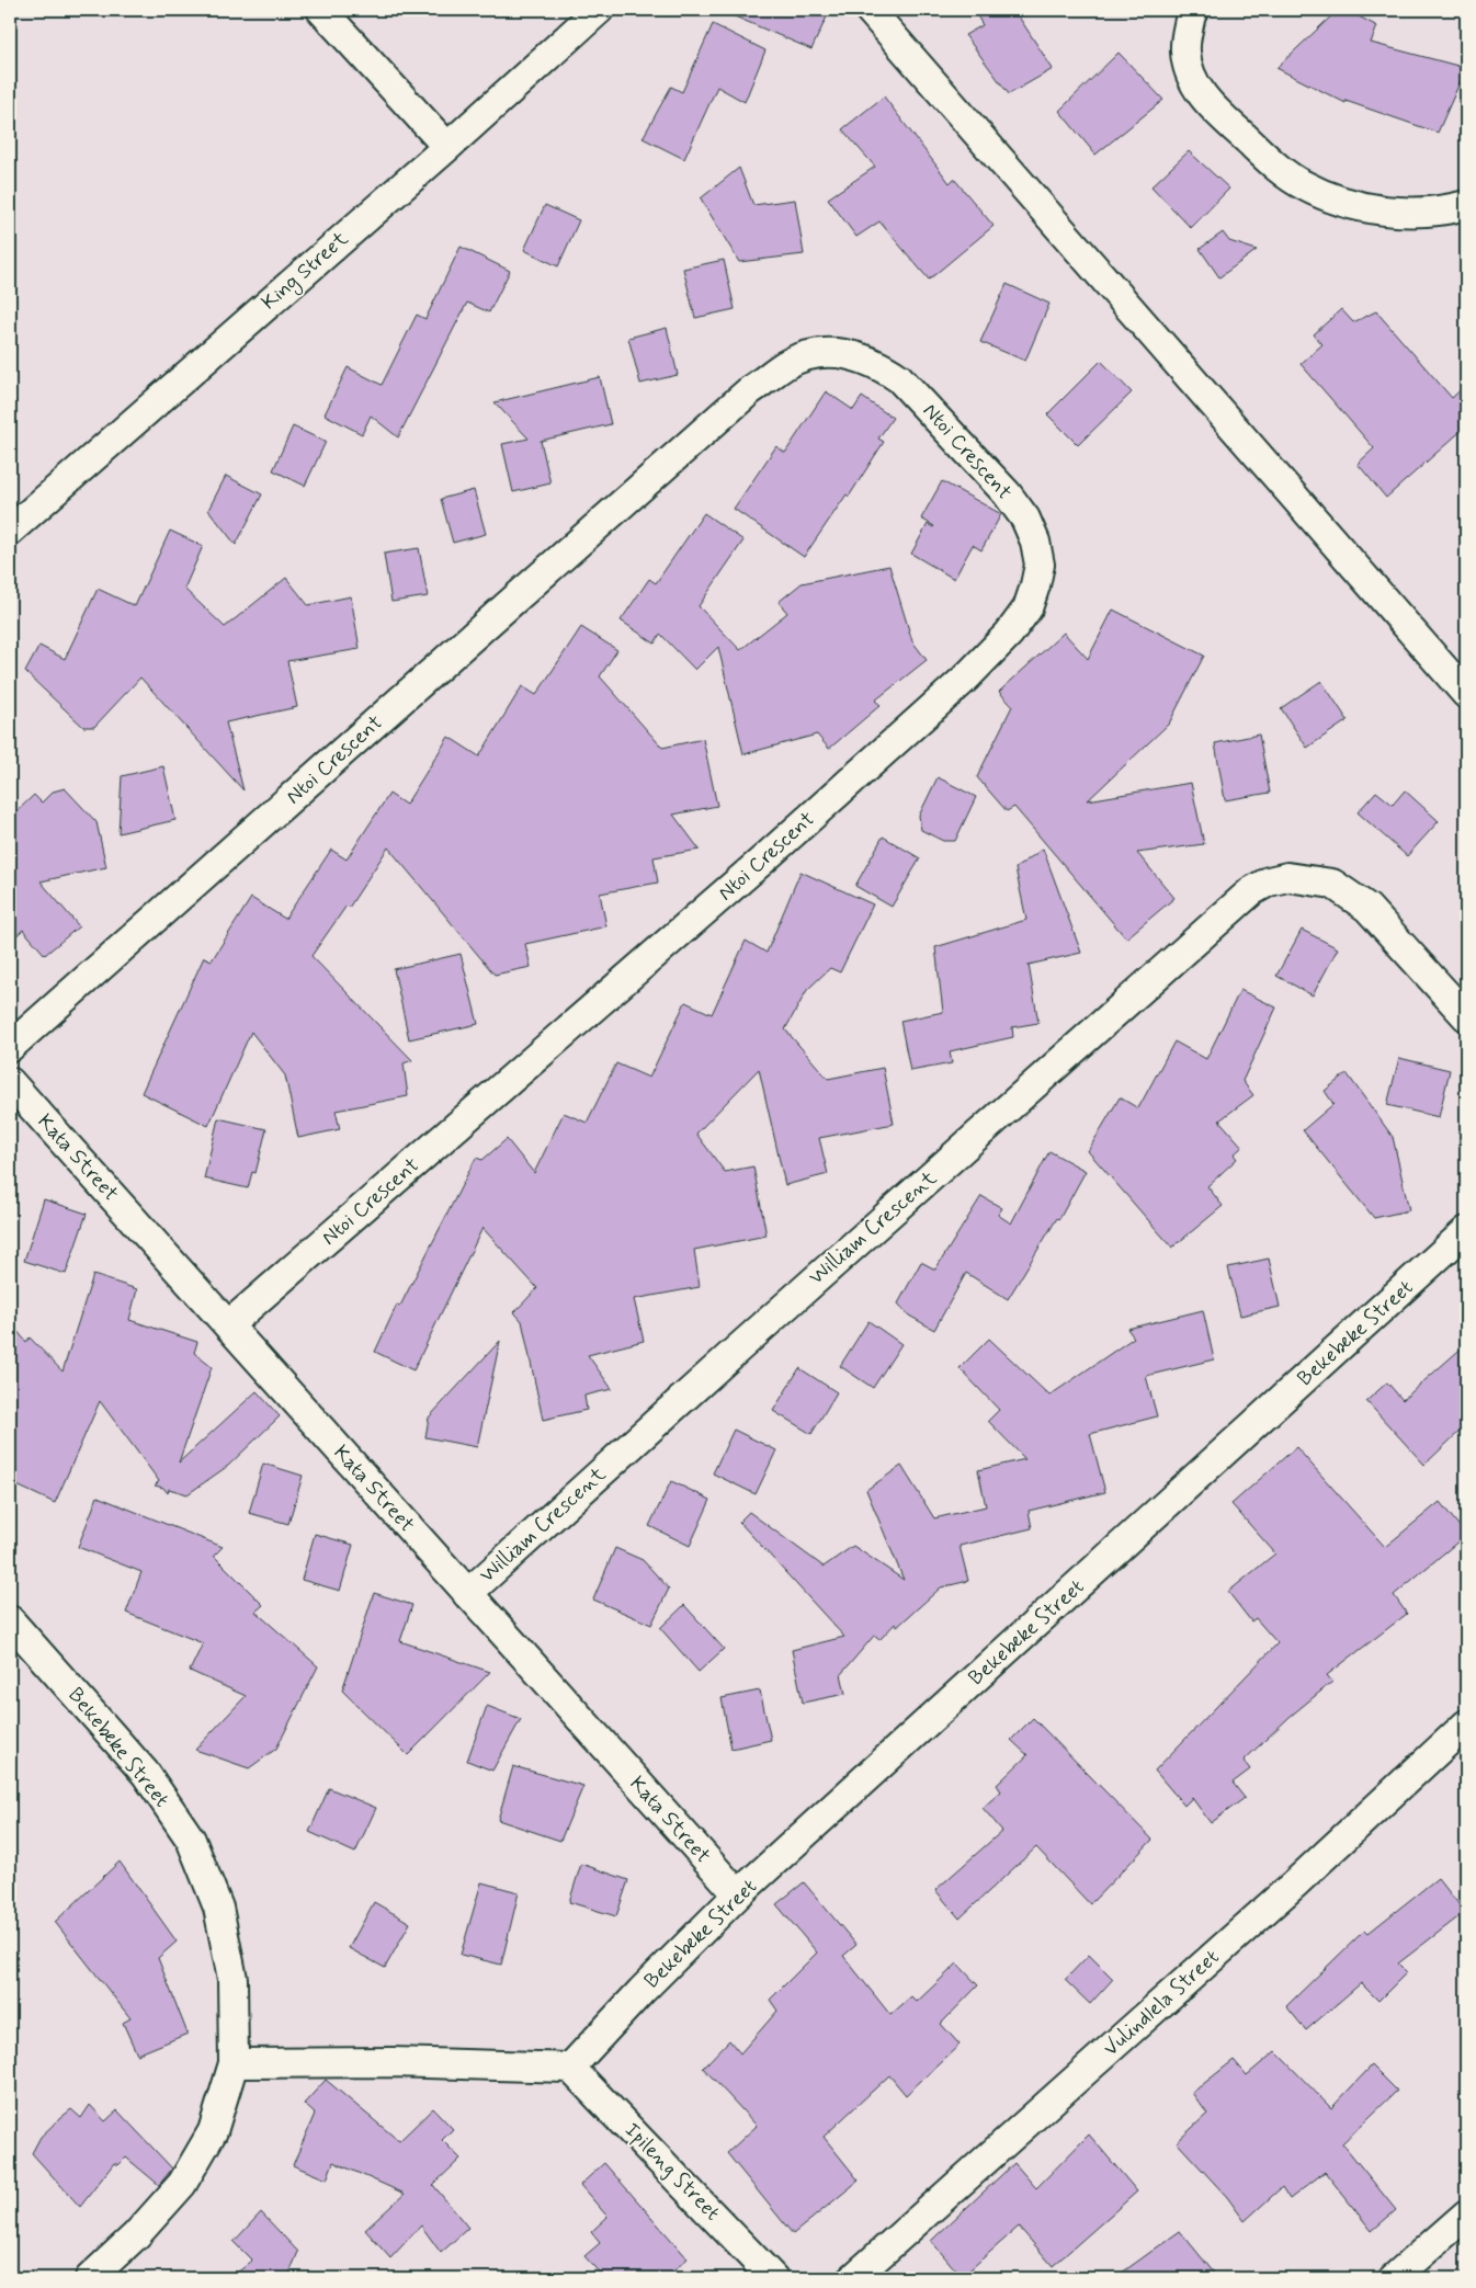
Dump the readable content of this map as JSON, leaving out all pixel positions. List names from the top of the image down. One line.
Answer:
{"streets":{"street":["King Street","Ntoi Crescent","Kata Street","William Crescent","Bekebeke Street","Vulindlela Street","Ipileng Street"]},"crossings":[["Ntoi Crescent","Kata Street"],["Kata Street","William Crescent"],["Kata Street","Bekebeke Street"],["Bekebeke Street","Ipileng Street"]]}
